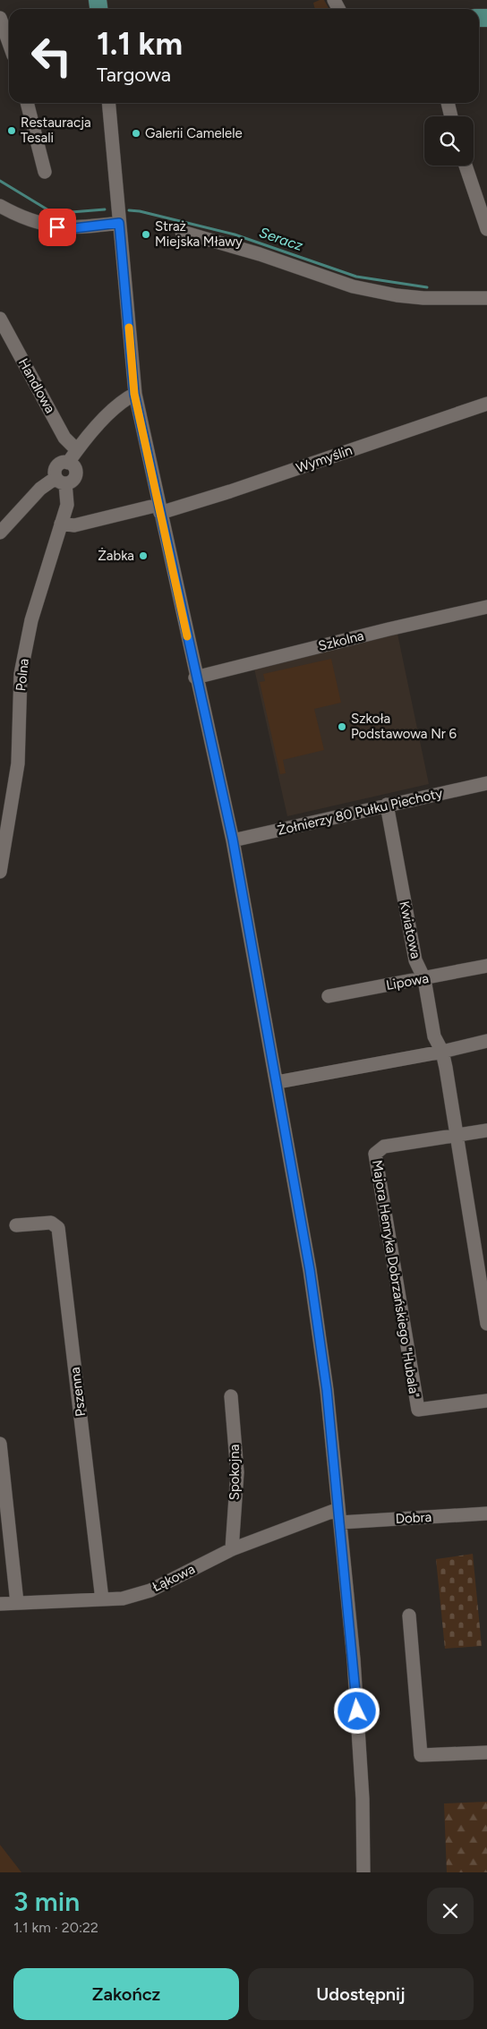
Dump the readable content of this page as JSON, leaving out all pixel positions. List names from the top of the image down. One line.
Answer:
{"streets":{"street":["Handlowa","Wymyślin","Szkolna","Polna","Żołnierzy 80 Pułku Piechoty","Kwiatowa","Lipowa","Majora Henryka Dobrzańskiego \"Hubala\"","Pszenna","Spokojna","Dobra","Łąkowa"]},"crossings":[["Wymyślin","Polna"],["Żołnierzy 80 Pułku Piechoty","Kwiatowa"],["Kwiatowa","Lipowa"],["Kwiatowa","Majora Henryka Dobrzańskiego \"Hubala\""],["Pszenna","Łąkowa"],["Spokojna","Łąkowa"],["Dobra","Łąkowa"]],"water":["Seracz"],"places":["Restauracja Tesali","Galerii Camelele","Straż Miejska Mławy","Żabka","Szkoła Podstawowa Nr 6"],"page":{"turn":["1.1 km","Targowa"],"heading":["3 min","1.1 km · 20:22"],"buttons":["Zakończ","Udostępnij"]}}
